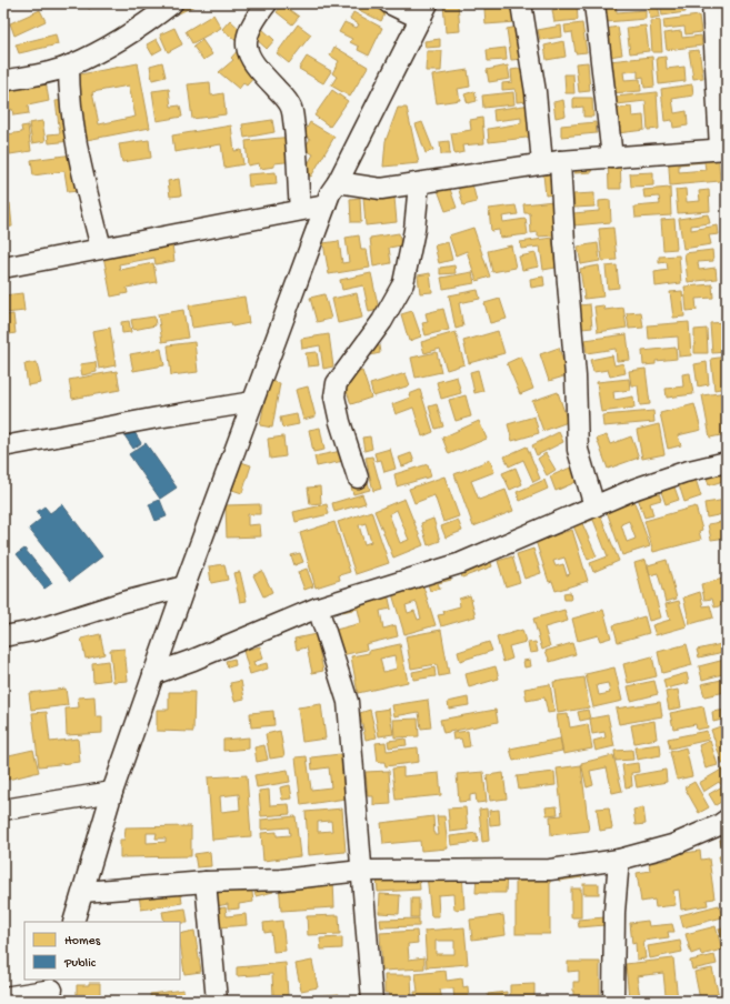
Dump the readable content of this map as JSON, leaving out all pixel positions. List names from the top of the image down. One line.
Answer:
{"legend":["Homes","Public"]}
